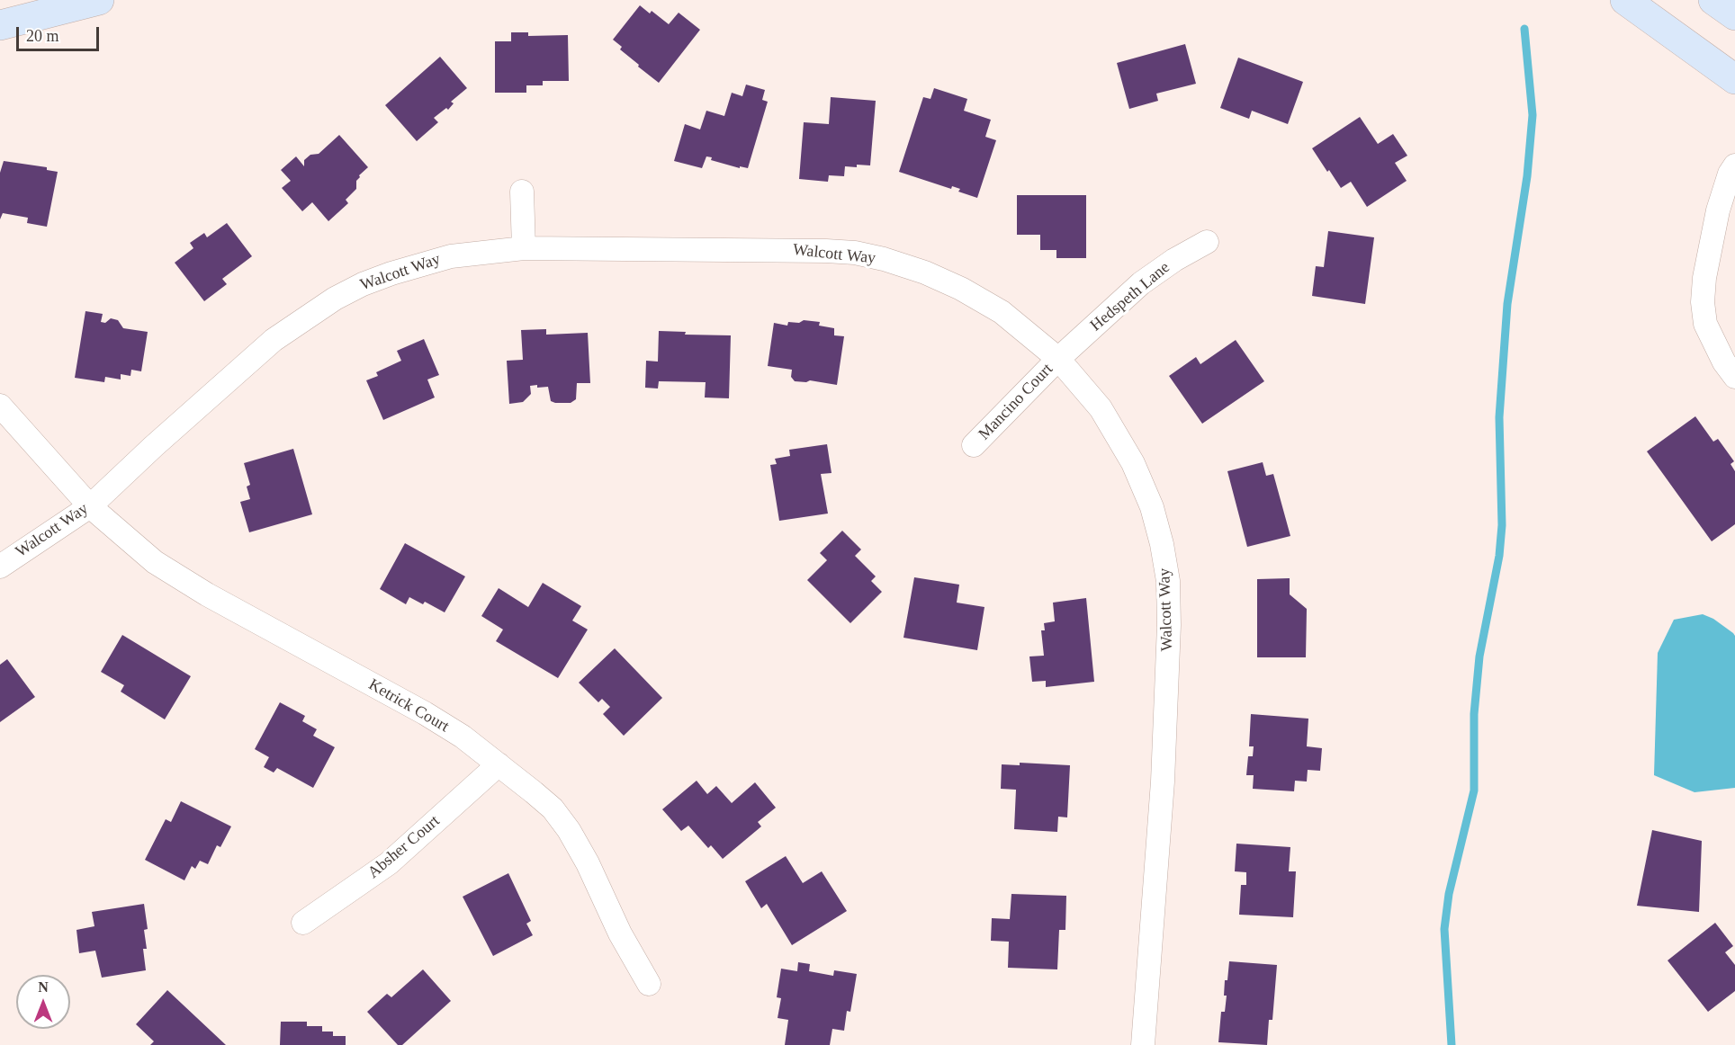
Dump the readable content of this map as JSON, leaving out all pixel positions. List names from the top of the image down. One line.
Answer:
{"streets":{"street":["Walcott Way","Hedspeth Lane","Mancino Court","Ketrick Court","Absher Court"]},"crossings":[["Walcott Way","Hedspeth Lane"],["Walcott Way","Mancino Court"],["Walcott Way","Ketrick Court"],["Hedspeth Lane","Mancino Court"],["Ketrick Court","Absher Court"]],"scale_bar":"20 m","north":"top"}
